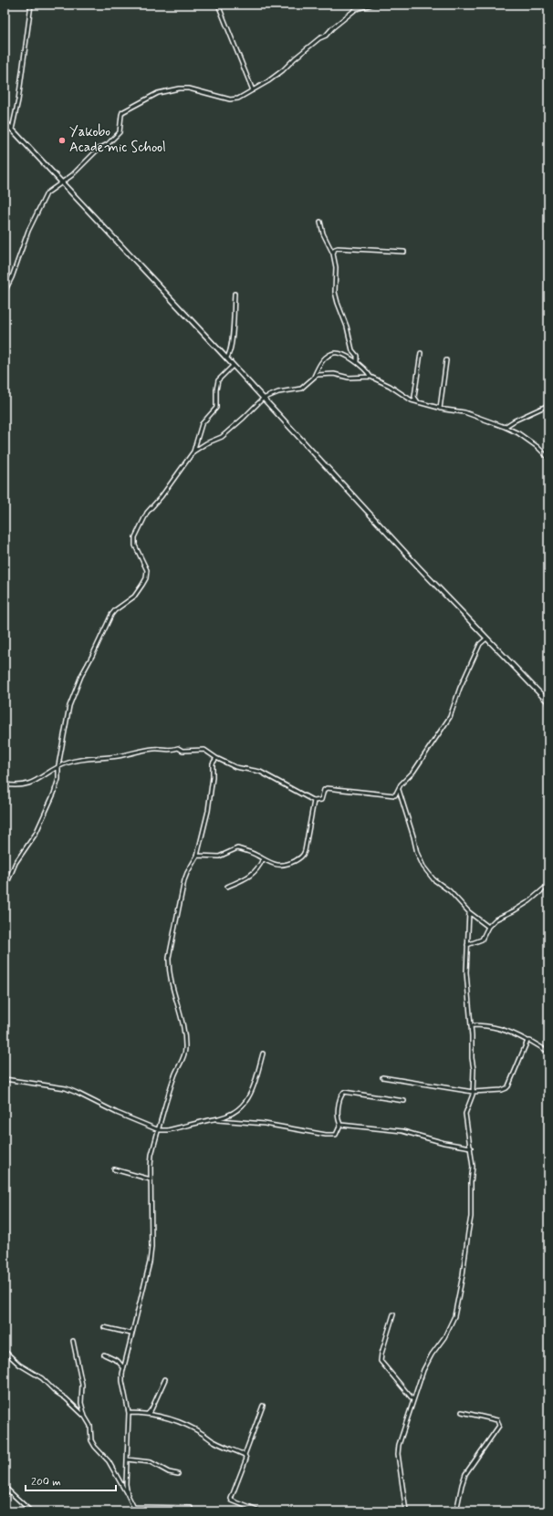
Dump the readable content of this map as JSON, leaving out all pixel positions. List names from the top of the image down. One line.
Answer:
{"places":["Yakobo Academic School"],"scale_bar":"200 m"}
